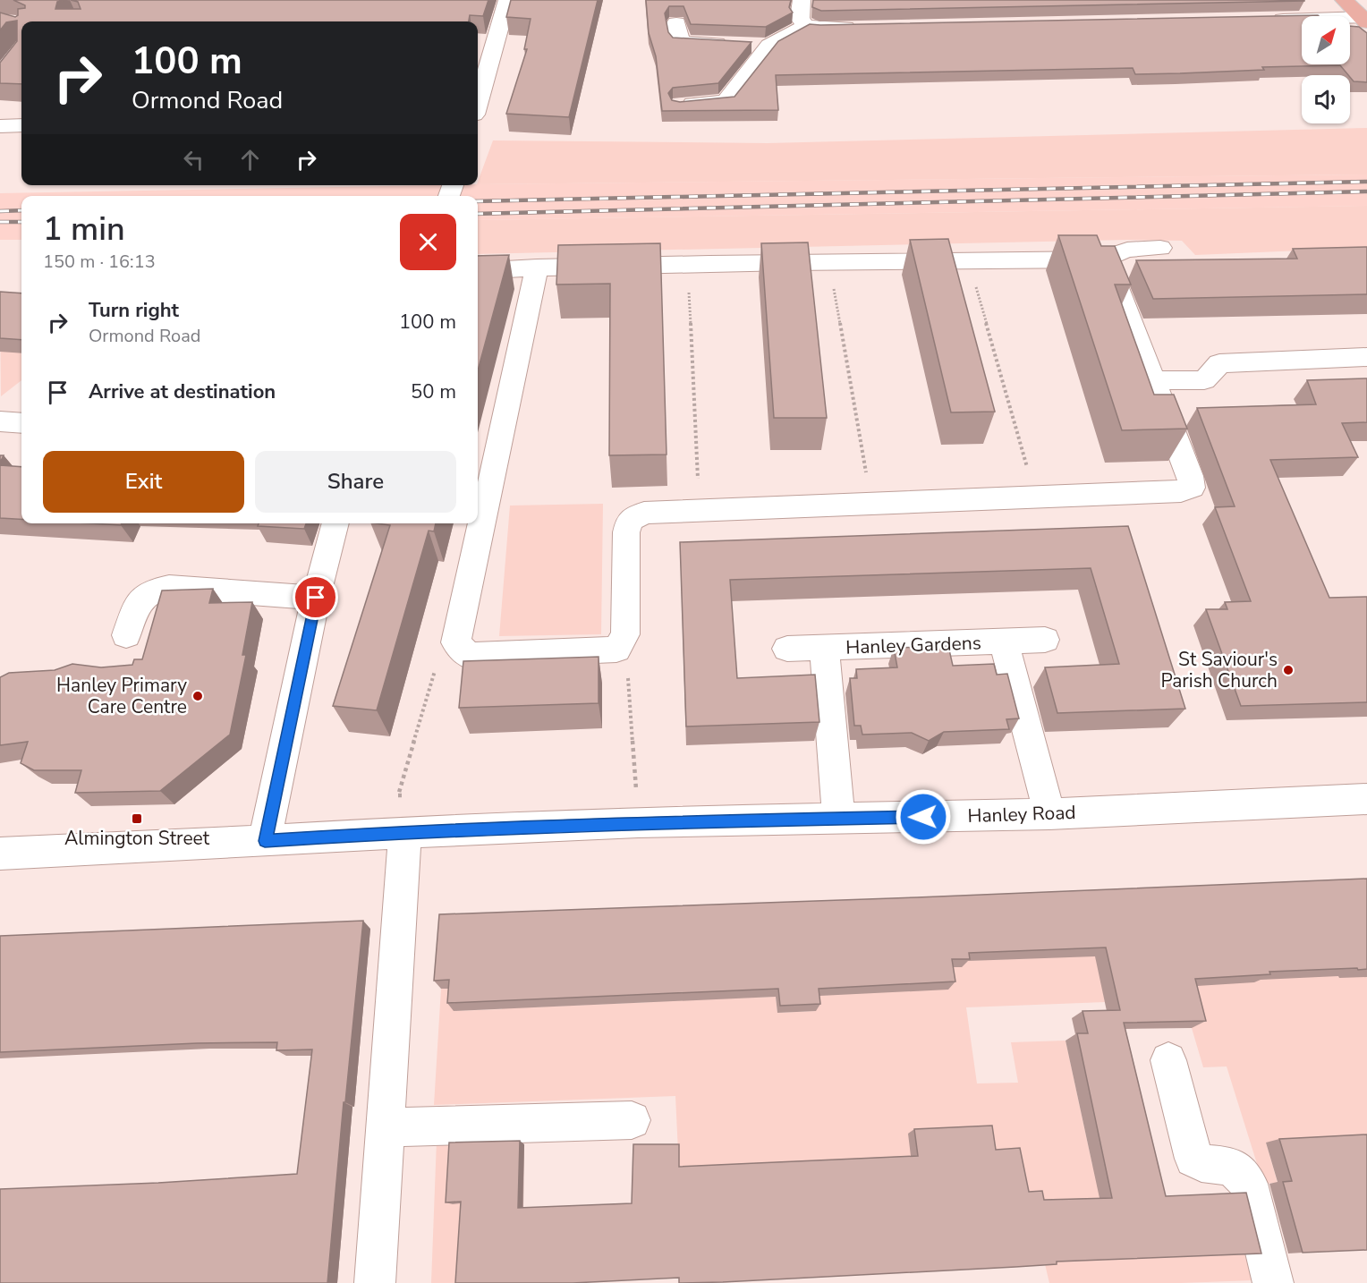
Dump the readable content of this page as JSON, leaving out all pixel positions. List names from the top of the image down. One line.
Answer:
{"streets":{"street":["Hanley Gardens","Hanley Road"]},"crossings":[["Hanley Gardens","Hanley Road"]],"places":{"other":["St Saviour's Parish Church","Hanley Primary Care Centre"],"transit":["Almington Street"]},"north":"top right","page":{"turn":["100 m","Ormond Road"],"heading":["1 min","150 m · 16:13"],"list":[{"name":"Turn right","note":"Ormond Road","value":"100 m"},{"name":"Arrive at destination","value":"50 m"}],"buttons":["Exit","Share"]}}
